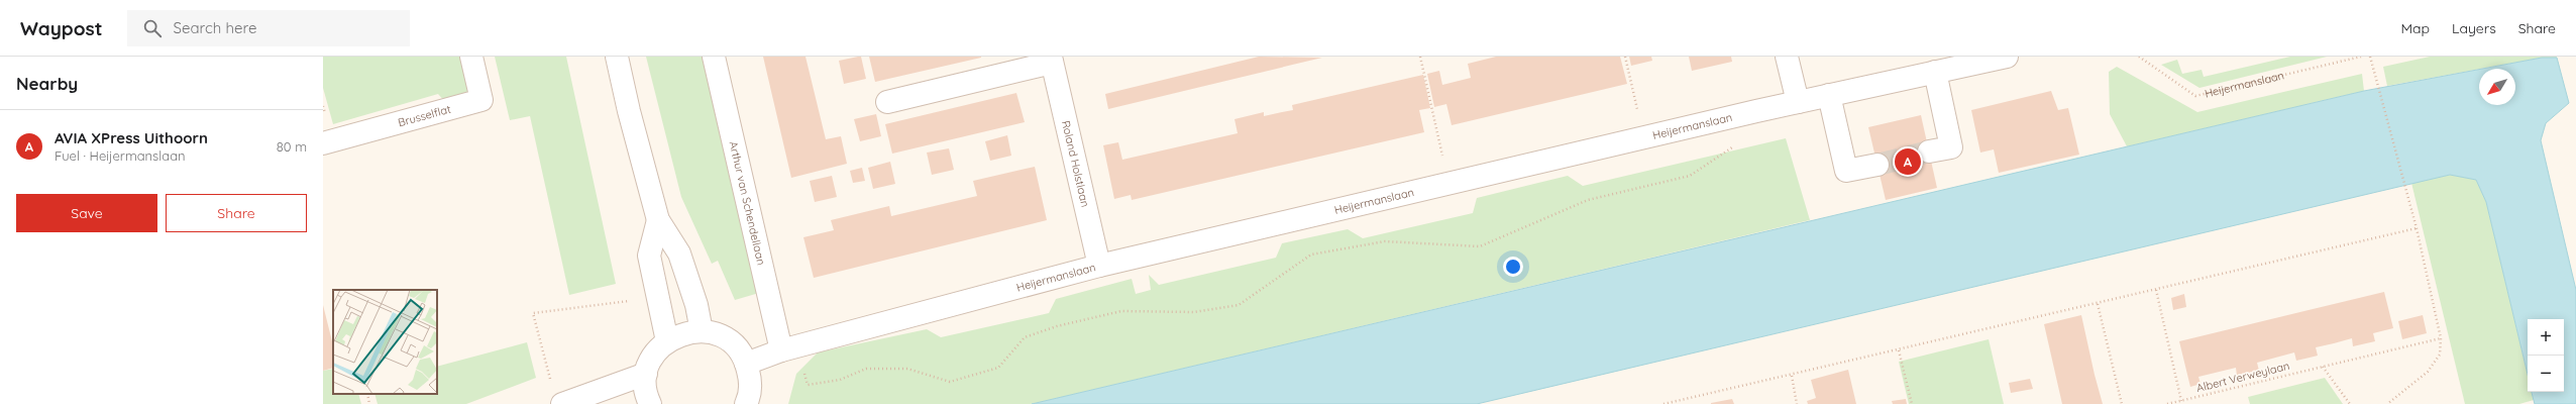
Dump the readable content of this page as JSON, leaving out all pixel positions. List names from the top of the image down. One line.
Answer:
{"streets":{"street":["Heijermanslaan","Brusselflat","Roland Holstlaan","Arthur van Schendellaan"],"path":["Albert Verweylaan"]},"crossings":[["Heijermanslaan","Roland Holstlaan"],["Heijermanslaan","Arthur van Schendellaan"]],"north":"bottom left","page":{"header":"Waypost","search":"Search here","nav":["Map","Layers","Share"],"heading":"Nearby","list":[{"mark":"A","name":"AVIA XPress Uithoorn","note":"Fuel · Heijermanslaan","value":"80 m"}],"pins":"A","buttons":["Save","Share"],"map_buttons":["+","−"]}}
